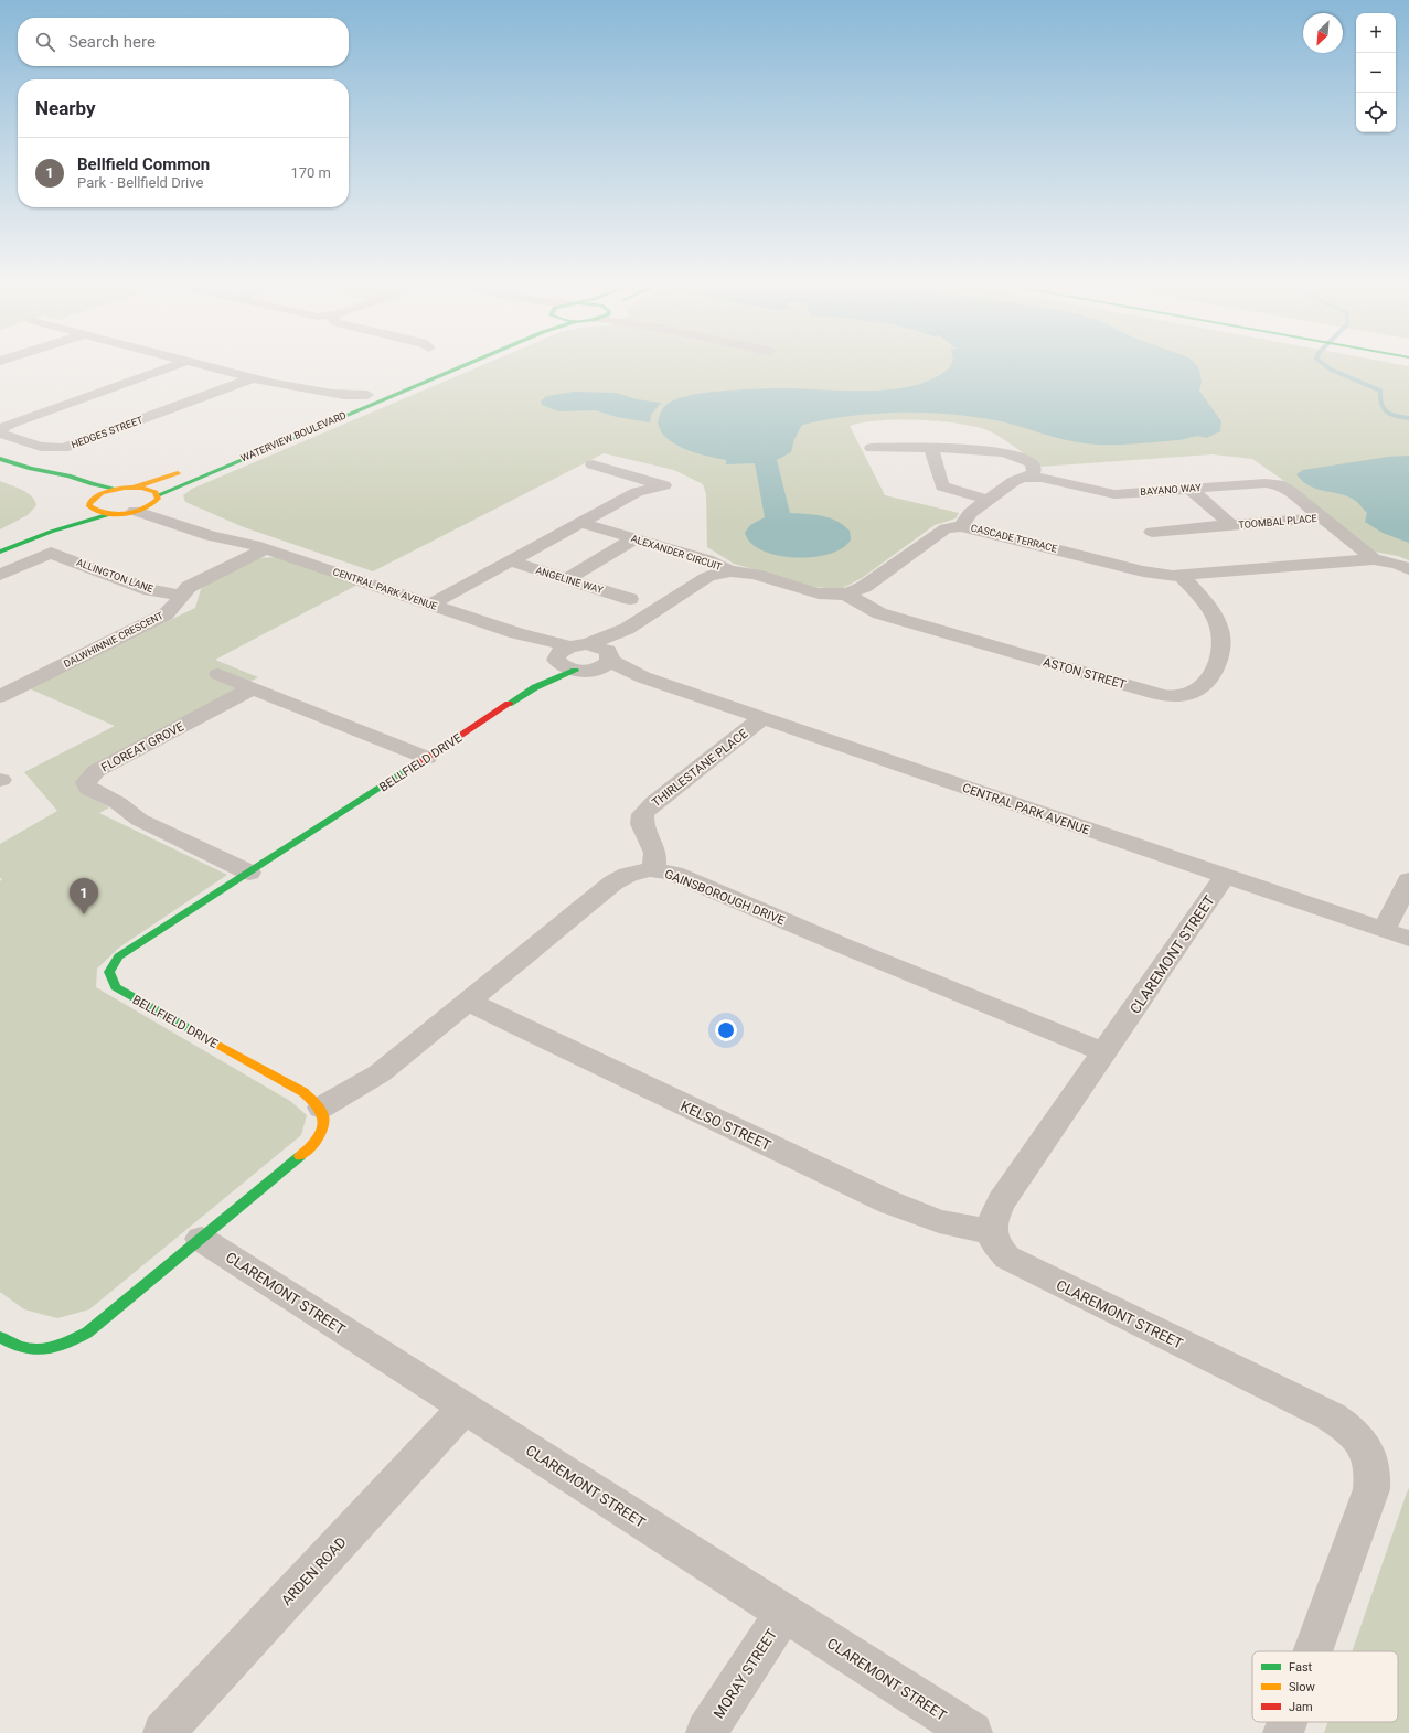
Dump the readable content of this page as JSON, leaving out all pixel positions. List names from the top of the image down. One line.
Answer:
{"streets":{"street":["HEDGES STREET","WATERVIEW BOULEVARD","BAYANO WAY","TOOMBAL PLACE","CASCADE TERRACE","ALEXANDER CIRCUIT","ALLINGTON LANE","ANGELINE WAY","CENTRAL PARK AVENUE","DALWHINNIE CRESCENT","ASTON STREET","FLOREAT GROVE","BELLFIELD DRIVE","THIRLESTANE PLACE","GAINSBOROUGH DRIVE","CLAREMONT STREET","KELSO STREET","ARDEN ROAD","MORAY STREET"]},"crossings":[["WATERVIEW BOULEVARD","CENTRAL PARK AVENUE"],["BAYANO WAY","TOOMBAL PLACE"],["BAYANO WAY","CASCADE TERRACE"],["CASCADE TERRACE","ALEXANDER CIRCUIT"],["CASCADE TERRACE","CENTRAL PARK AVENUE"],["CASCADE TERRACE","ASTON STREET"],["CASCADE TERRACE","BELLFIELD DRIVE"],["ALEXANDER CIRCUIT","ANGELINE WAY"],["ALLINGTON LANE","DALWHINNIE CRESCENT"],["ANGELINE WAY","CENTRAL PARK AVENUE"],["CENTRAL PARK AVENUE","DALWHINNIE CRESCENT"],["CENTRAL PARK AVENUE","BELLFIELD DRIVE"],["CENTRAL PARK AVENUE","THIRLESTANE PLACE"],["CENTRAL PARK AVENUE","CLAREMONT STREET"],["FLOREAT GROVE","BELLFIELD DRIVE"],["BELLFIELD DRIVE","GAINSBOROUGH DRIVE"],["THIRLESTANE PLACE","GAINSBOROUGH DRIVE"],["GAINSBOROUGH DRIVE","CLAREMONT STREET"],["GAINSBOROUGH DRIVE","KELSO STREET"],["CLAREMONT STREET","KELSO STREET"],["CLAREMONT STREET","ARDEN ROAD"],["CLAREMONT STREET","MORAY STREET"]],"legend":["Fast","Slow","Jam"],"north":"bottom left","page":{"map_buttons":["+","−"],"search":"Search here","heading":"Nearby","list":[{"mark":"1","name":"Bellfield Common","note":"Park · Bellfield Drive","value":"170 m"}],"pins":"1"}}
